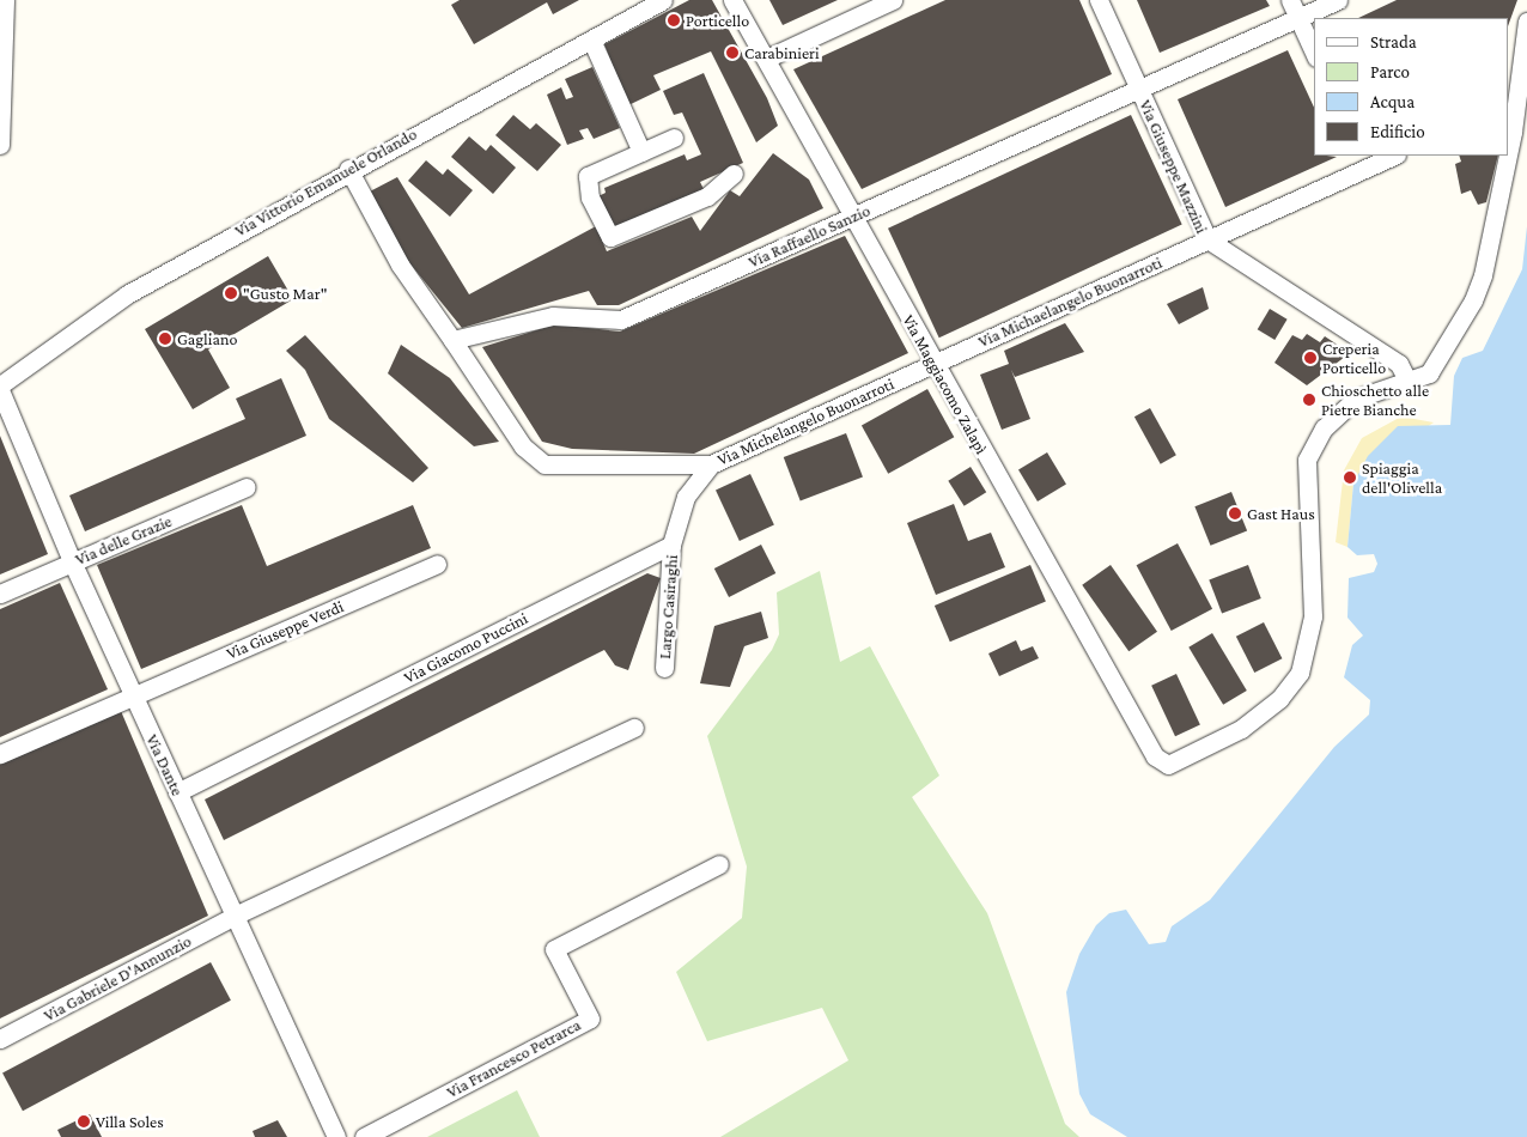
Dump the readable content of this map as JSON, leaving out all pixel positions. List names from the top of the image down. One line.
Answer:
{"streets":{"street":["Via Giuseppe Mazzini","Via Vittorio Emanuele Orlando","Via Raffaello Sanzio","Via Michaelangelo Buonarroti","Via Maggiacomo Zalapì","Via Michelangelo Buonarroti","Via delle Grazie","Largo Casiraghi","Via Giuseppe Verdi","Via Giacomo Puccini","Via Dante","Via Gabriele D'Annunzio","Via Francesco Petrarca"]},"crossings":[["Via Giuseppe Mazzini","Via Raffaello Sanzio"],["Via Giuseppe Mazzini","Via Michaelangelo Buonarroti"],["Via Giuseppe Mazzini","Via Maggiacomo Zalapì"],["Via Raffaello Sanzio","Via Maggiacomo Zalapì"],["Via Raffaello Sanzio","Via Michelangelo Buonarroti"],["Via Michaelangelo Buonarroti","Via Maggiacomo Zalapì"],["Via Michaelangelo Buonarroti","Via Michelangelo Buonarroti"],["Via Maggiacomo Zalapì","Via Michelangelo Buonarroti"],["Via delle Grazie","Via Dante"],["Largo Casiraghi","Via Giacomo Puccini"],["Via Giuseppe Verdi","Via Dante"],["Via Giacomo Puccini","Via Dante"],["Via Dante","Via Gabriele D'Annunzio"]],"places":["Porticello","Carabinieri","\"Gusto Mar\"","Gagliano","Creperia Porticello","Chioschetto alle Pietre Bianche","Spiaggia dell'Olivella","Gast Haus","Villa Soles"],"legend":["Strada","Parco","Acqua","Edificio"]}
